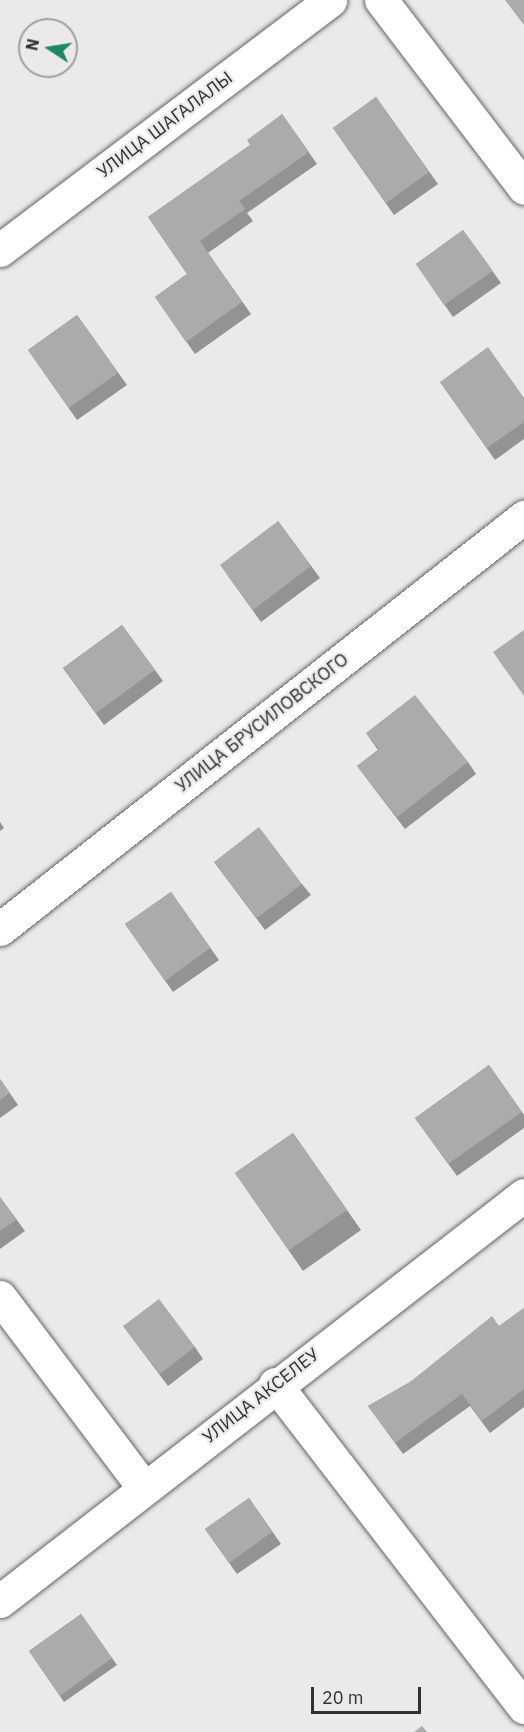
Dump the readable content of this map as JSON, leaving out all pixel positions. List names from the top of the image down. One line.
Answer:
{"streets":{"street":["УЛИЦА ШАГАЛАЛЫ","УЛИЦА БРУСИЛОВСКОГО","УЛИЦА АКСЕЛЕУ"]},"scale_bar":"20 m","north":"left"}
